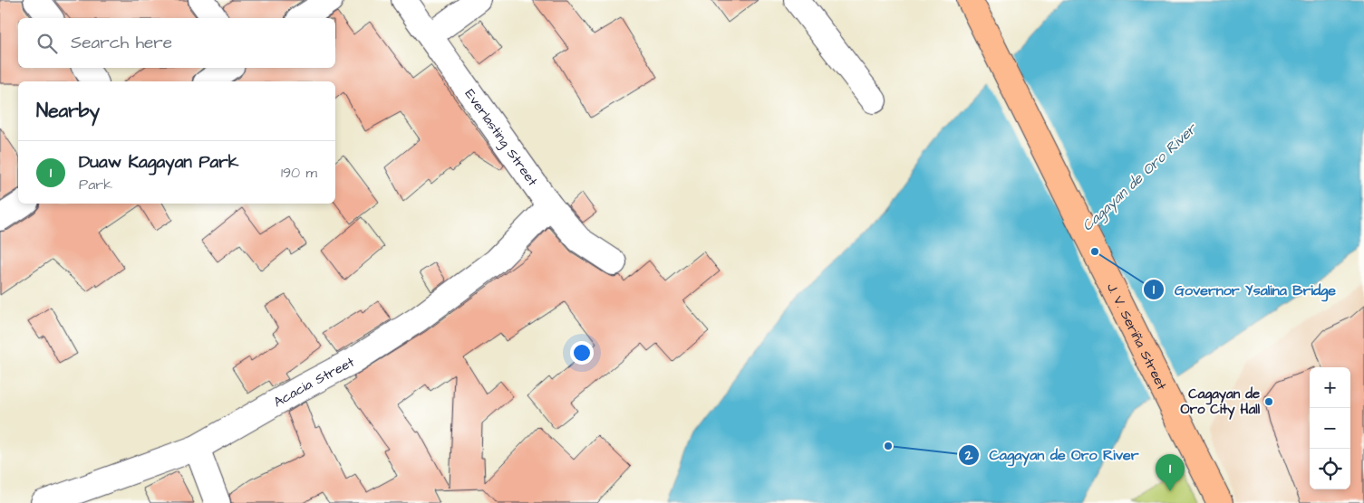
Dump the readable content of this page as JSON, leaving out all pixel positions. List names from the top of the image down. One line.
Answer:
{"streets":{"main road":["J. V. Seriña Street"],"street":["Everlasting Street","Acacia Street"]},"crossings":[["Everlasting Street","Acacia Street"]],"water":["Cagayan de Oro River"],"places":["Governor Ysalina Bridge","Cagayan de Oro City Hall","Cagayan de Oro River"],"page":{"search":"Search here","heading":"Nearby","list":[{"mark":"1","name":"Duaw Kagayan Park","note":"Park","value":"190 m"}],"map_buttons":["+","−"],"pins":"1"}}
